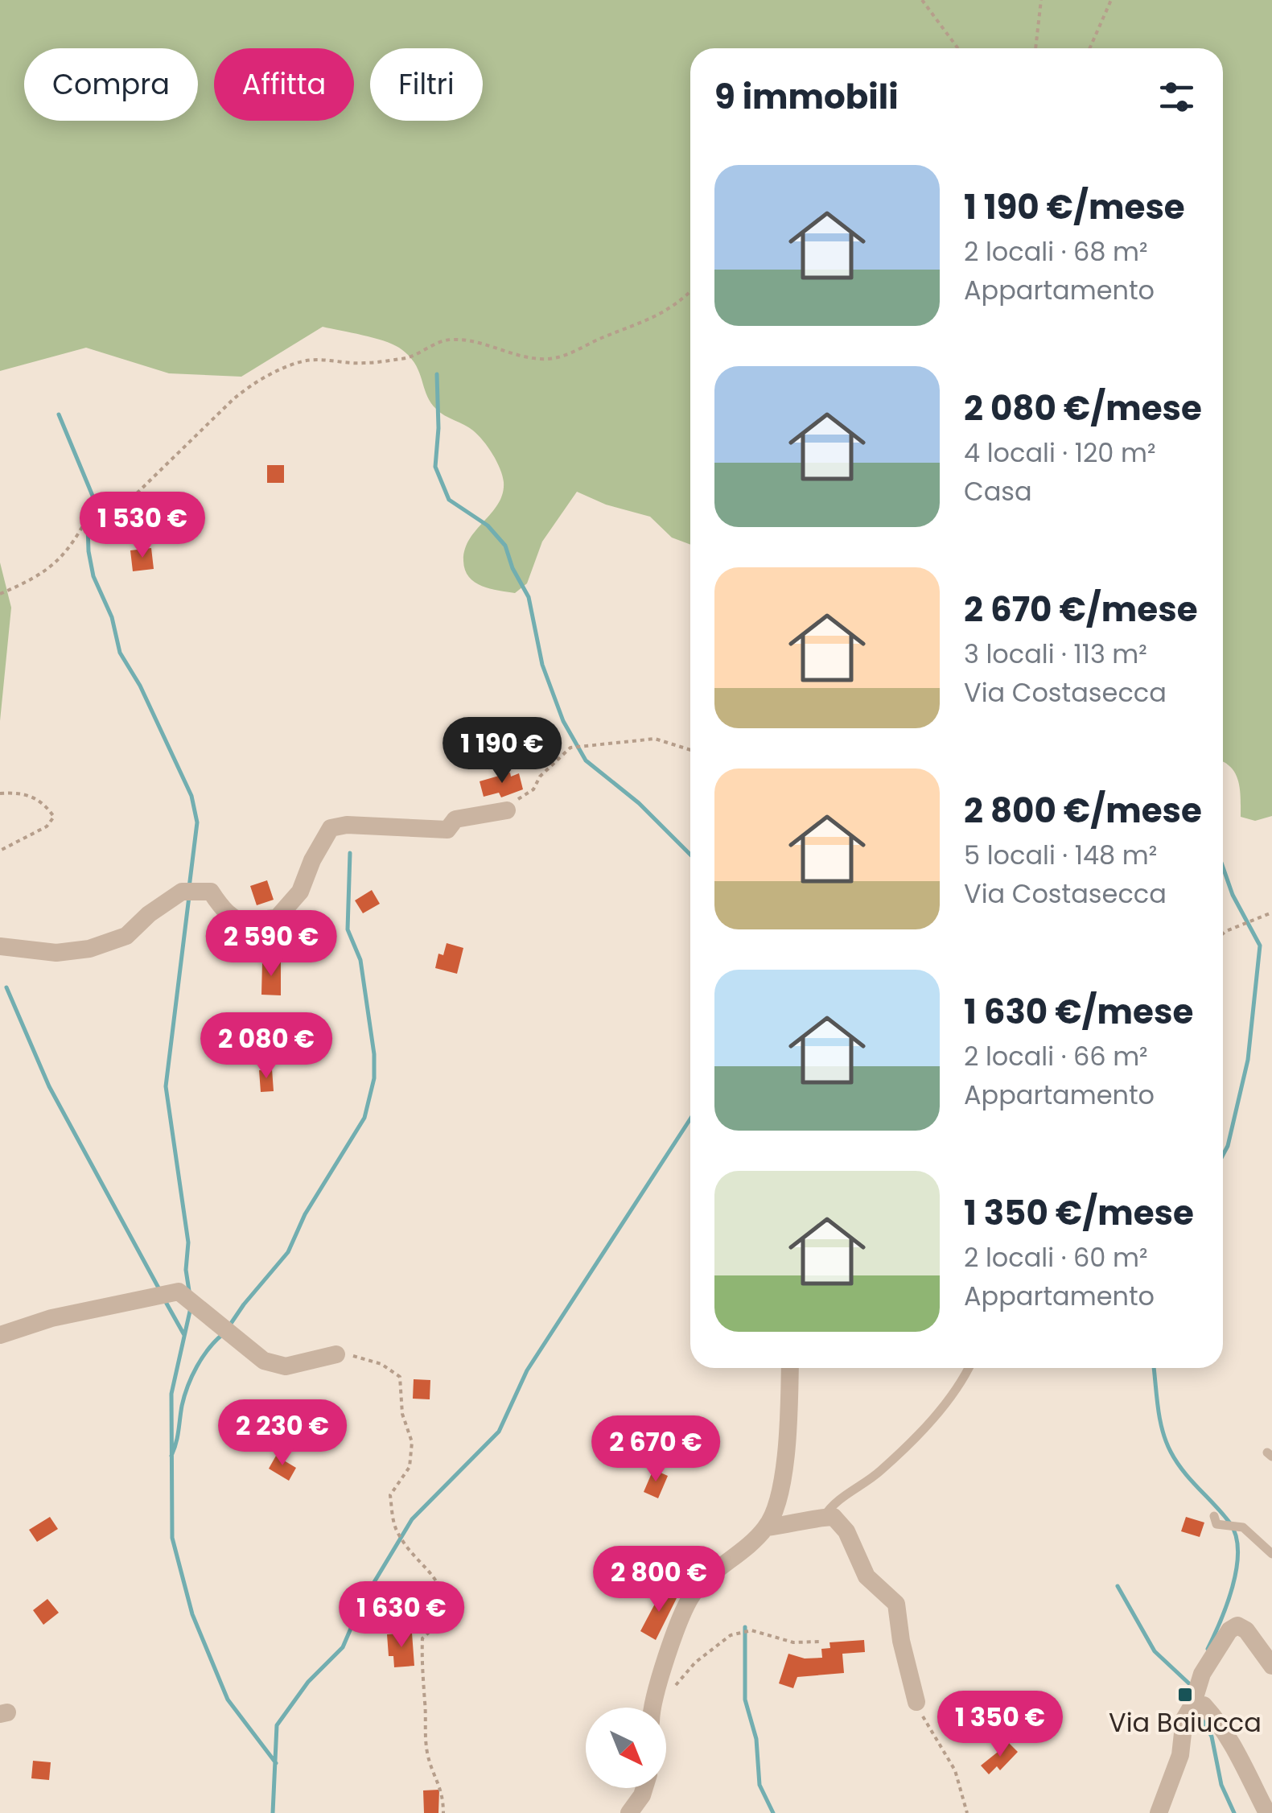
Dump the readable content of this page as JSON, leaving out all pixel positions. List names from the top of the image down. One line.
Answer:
{"places":{"transit":["Via Baiucca"]},"north":"bottom right","page":{"chip":["Compra","Affitta","Filtri"],"heading":"9 immobili","list":[{"name":"1 190 €/mese","note":"2 locali · 68 m² · Appartamento"},{"name":"2 080 €/mese","note":"4 locali · 120 m² · Casa"},{"name":"2 670 €/mese","note":"3 locali · 113 m² · Via Costasecca"},{"name":"2 800 €/mese","note":"5 locali · 148 m² · Via Costasecca"},{"name":"1 630 €/mese","note":"2 locali · 66 m² · Appartamento"},{"name":"1 350 €/mese","note":"2 locali · 60 m² · Appartamento"}],"price":["1 530 €","1 190 €","2 590 €","2 080 €","2 230 €","2 670 €","2 800 €","1 630 €","1 350 €"]}}
